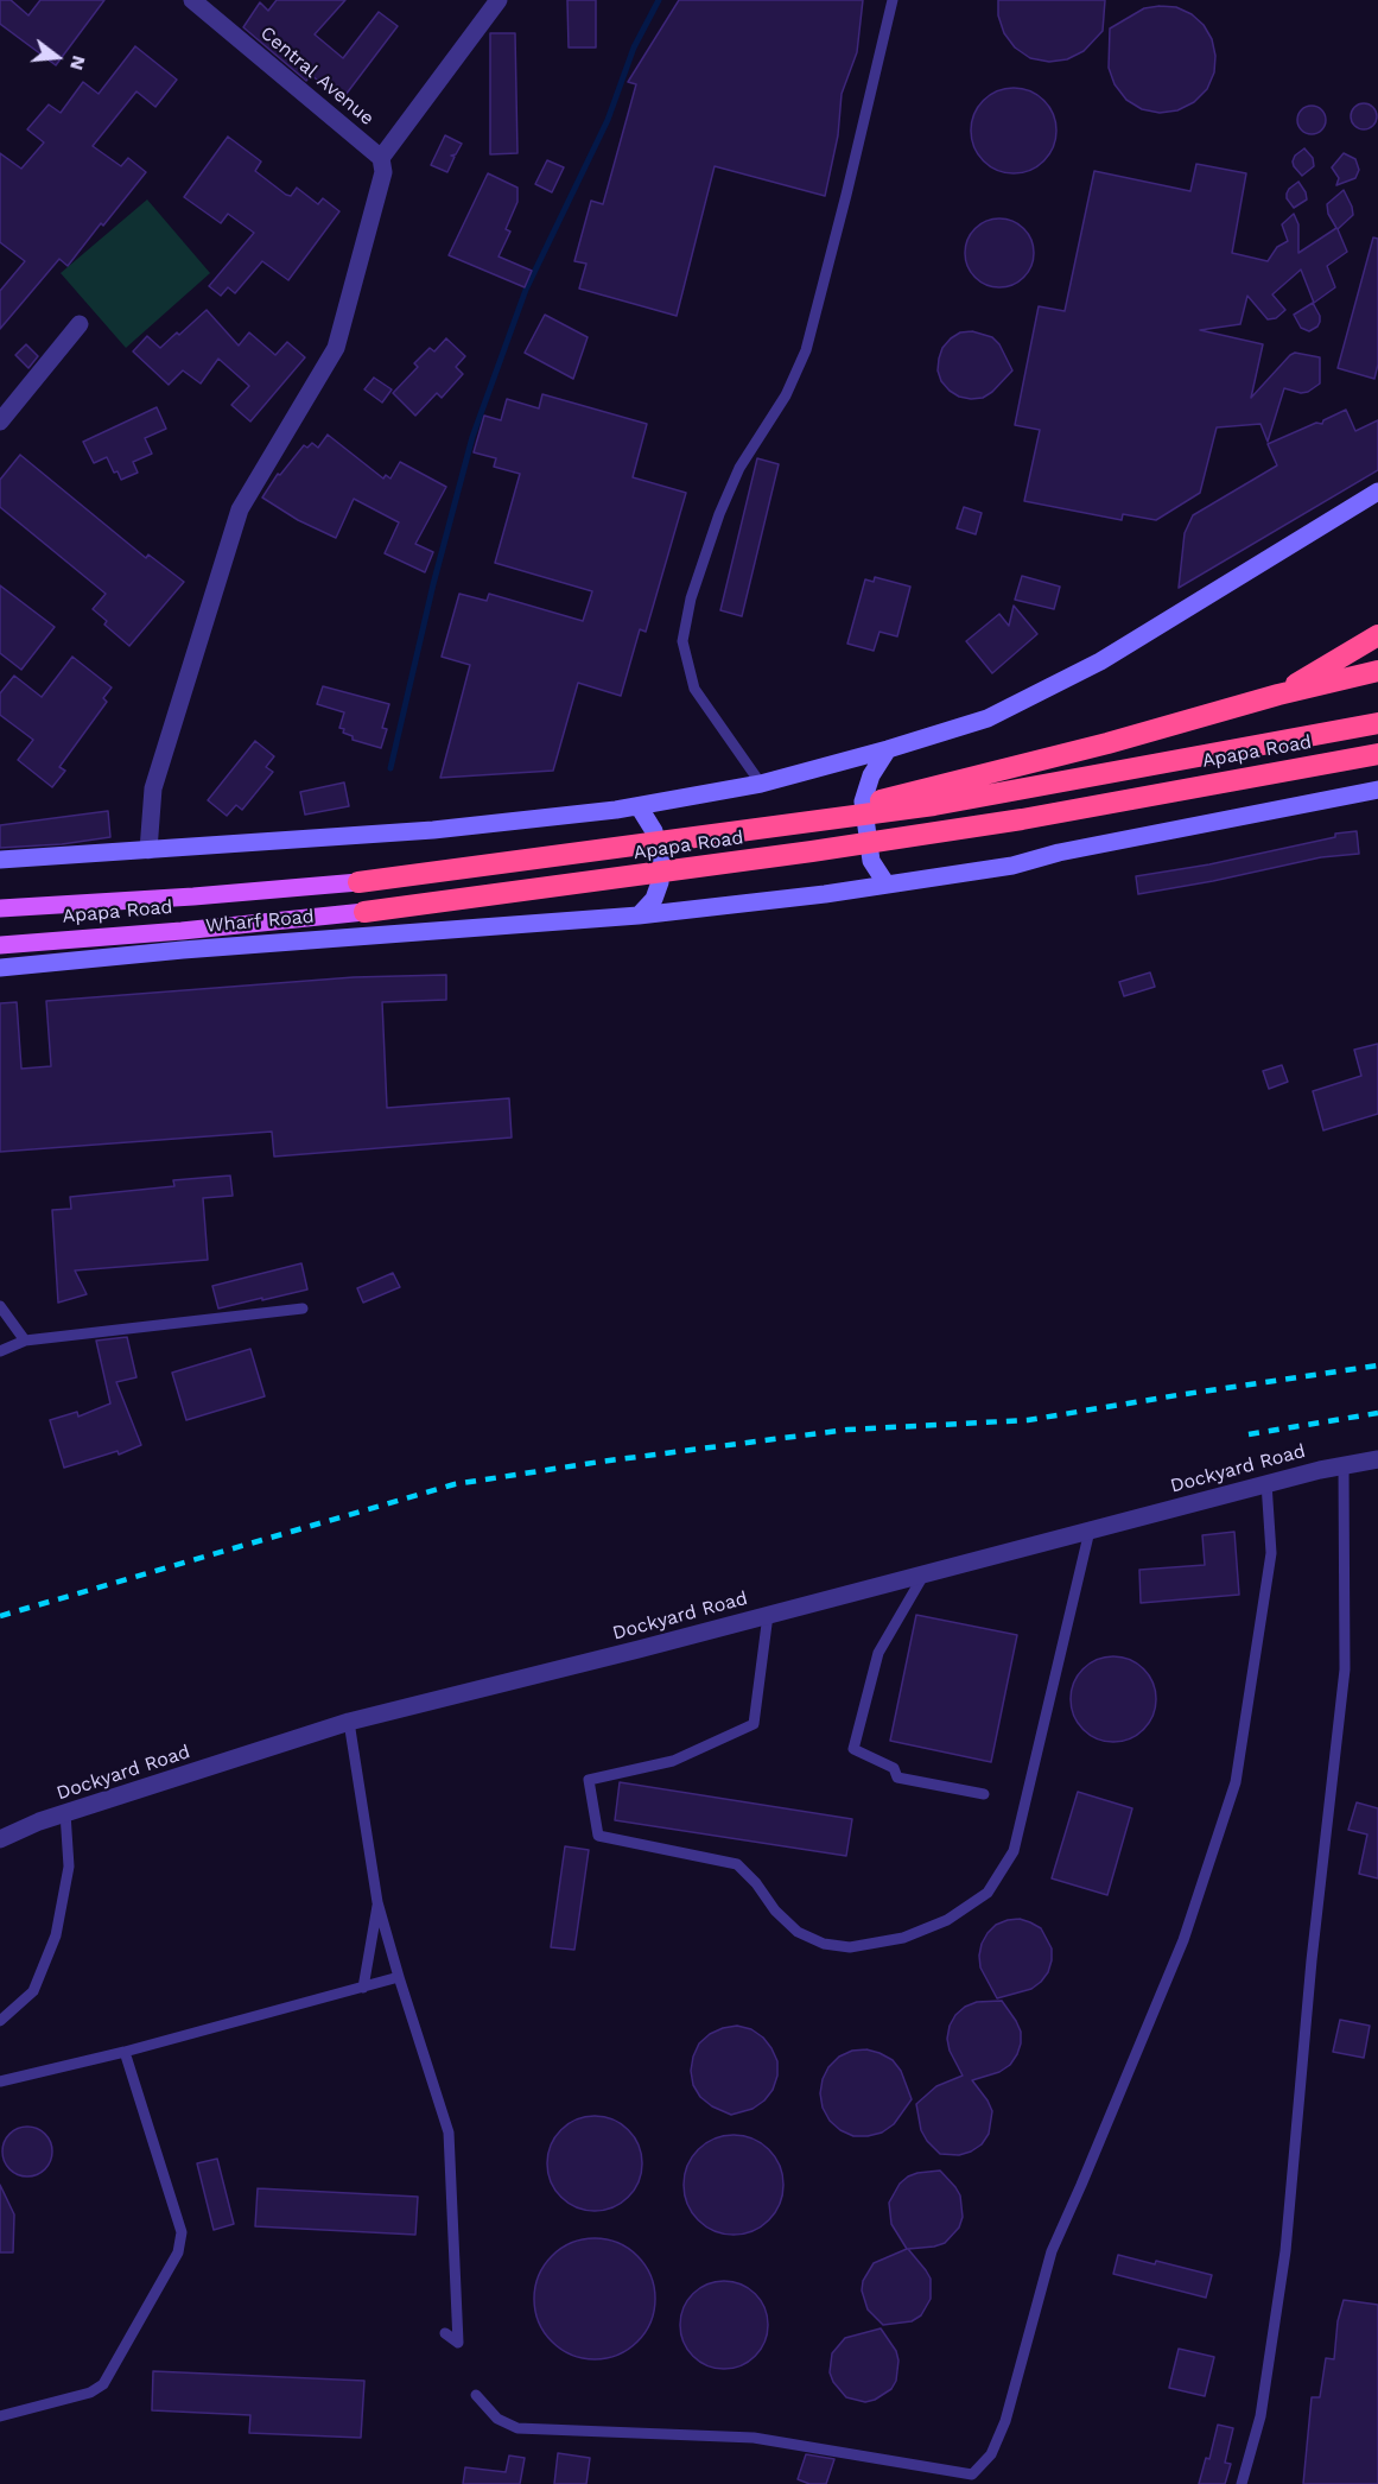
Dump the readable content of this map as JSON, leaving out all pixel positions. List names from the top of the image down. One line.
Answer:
{"streets":{"highway":["Apapa Road"],"street":["Central Avenue","Wharf Road","Dockyard Road"]},"north":"right"}
